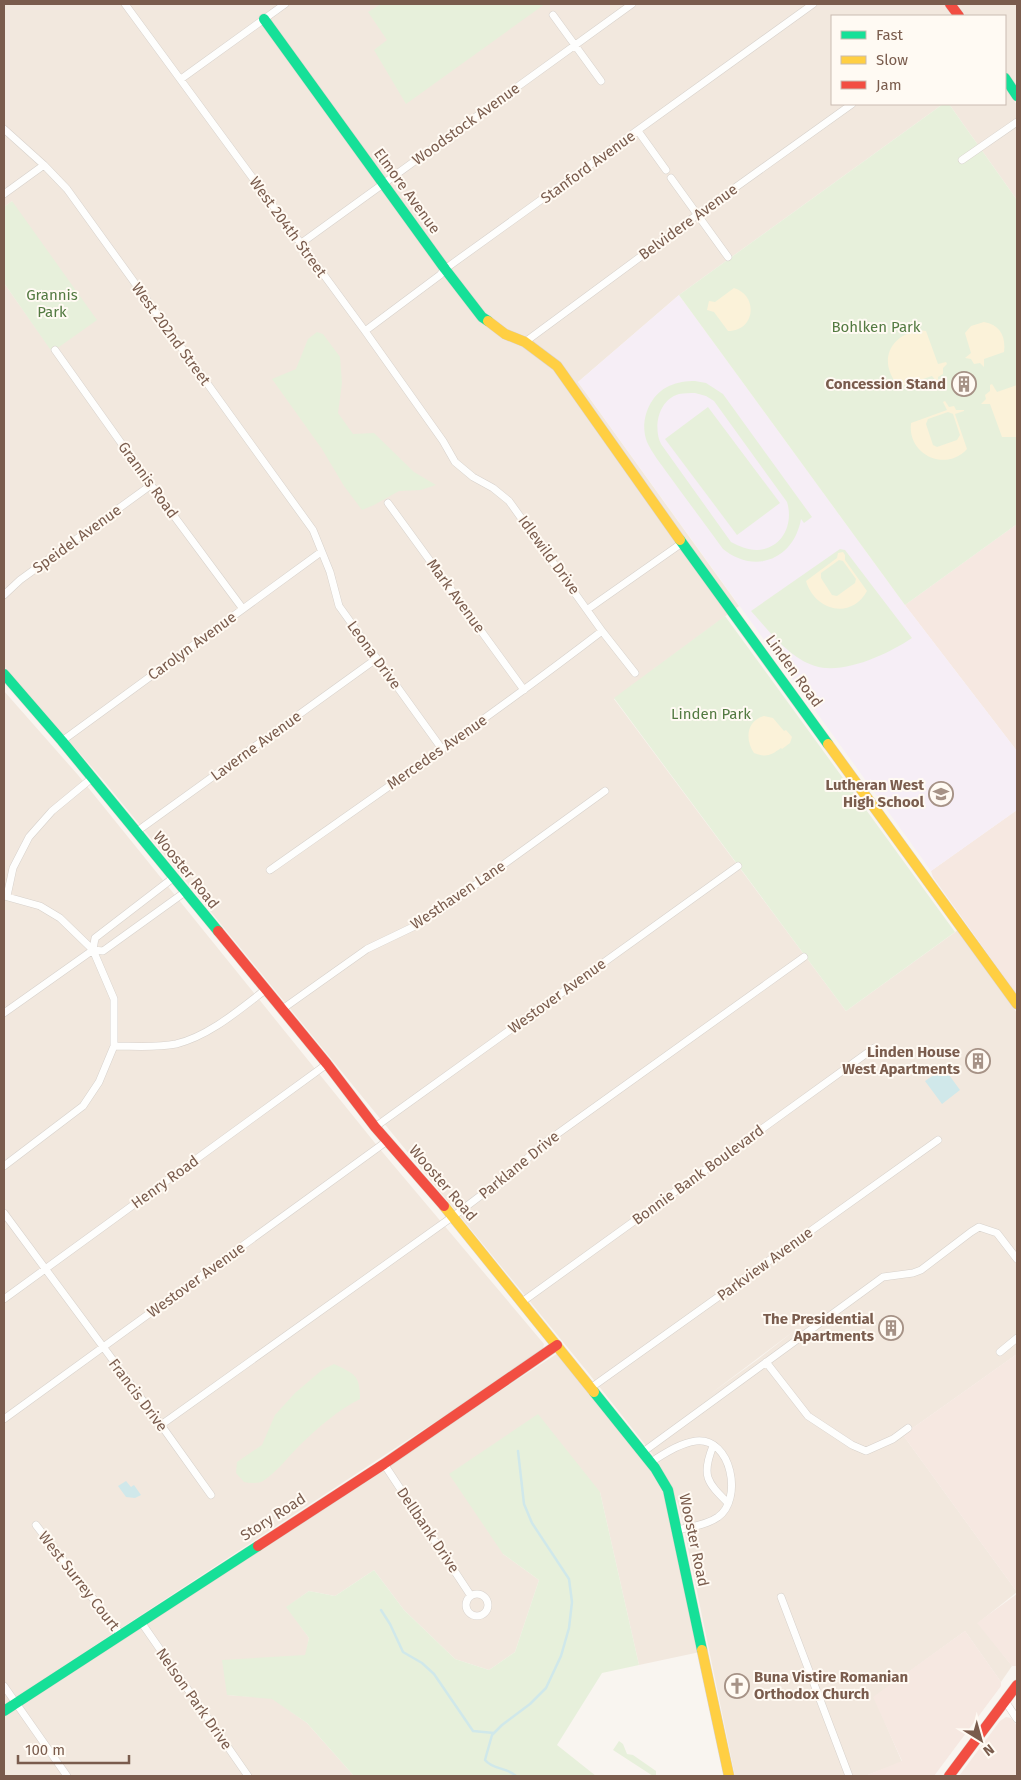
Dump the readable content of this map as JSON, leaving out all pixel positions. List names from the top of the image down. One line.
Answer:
{"streets":{"street":["Woodstock Avenue","Stanford Avenue","Elmore Avenue","Belvidere Avenue","West 204th Street","West 202nd Street","Grannis Road","Speidel Avenue","Idlewild Drive","Mark Avenue","Carolyn Avenue","Leona Drive","Linden Road","Laverne Avenue","Mercedes Avenue","Wooster Road","Westhaven Lane","Westover Avenue","Parklane Drive","Bonnie Bank Boulevard","Henry Road","Parkview Avenue","Francis Drive","Story Road","Dellbank Drive","West Surrey Court","Nelson Park Drive"]},"crossings":[["Woodstock Avenue","Elmore Avenue"],["Woodstock Avenue","West 204th Street"],["Stanford Avenue","Elmore Avenue"],["Stanford Avenue","West 204th Street"],["Elmore Avenue","Belvidere Avenue"],["Elmore Avenue","Linden Road"],["West 204th Street","Idlewild Drive"],["West 202nd Street","Carolyn Avenue"],["West 202nd Street","Leona Drive"],["Grannis Road","Speidel Avenue"],["Grannis Road","Carolyn Avenue"],["Idlewild Drive","Mercedes Avenue"],["Mark Avenue","Mercedes Avenue"],["Carolyn Avenue","Leona Drive"],["Carolyn Avenue","Wooster Road"],["Leona Drive","Laverne Avenue"],["Leona Drive","Mercedes Avenue"],["Laverne Avenue","Wooster Road"],["Wooster Road","Westhaven Lane"],["Wooster Road","Westover Avenue"],["Wooster Road","Parklane Drive"],["Wooster Road","Bonnie Bank Boulevard"],["Wooster Road","Henry Road"],["Wooster Road","Parkview Avenue"],["Wooster Road","Story Road"],["Westover Avenue","Francis Drive"],["Parklane Drive","Francis Drive"],["Henry Road","Francis Drive"],["Story Road","Dellbank Drive"],["Story Road","West Surrey Court"],["Story Road","Nelson Park Drive"]],"parks":["Grannis Park","Bohlken Park","Linden Park"],"places":{"building":["Concession Stand","Linden House West Apartments","The Presidential Apartments"],"school or university":["Lutheran West High School"],"church":["Buna Vistire Romanian Orthodox Church"]},"legend":["Fast","Slow","Jam"],"scale_bar":"100 m","north":"bottom right"}
